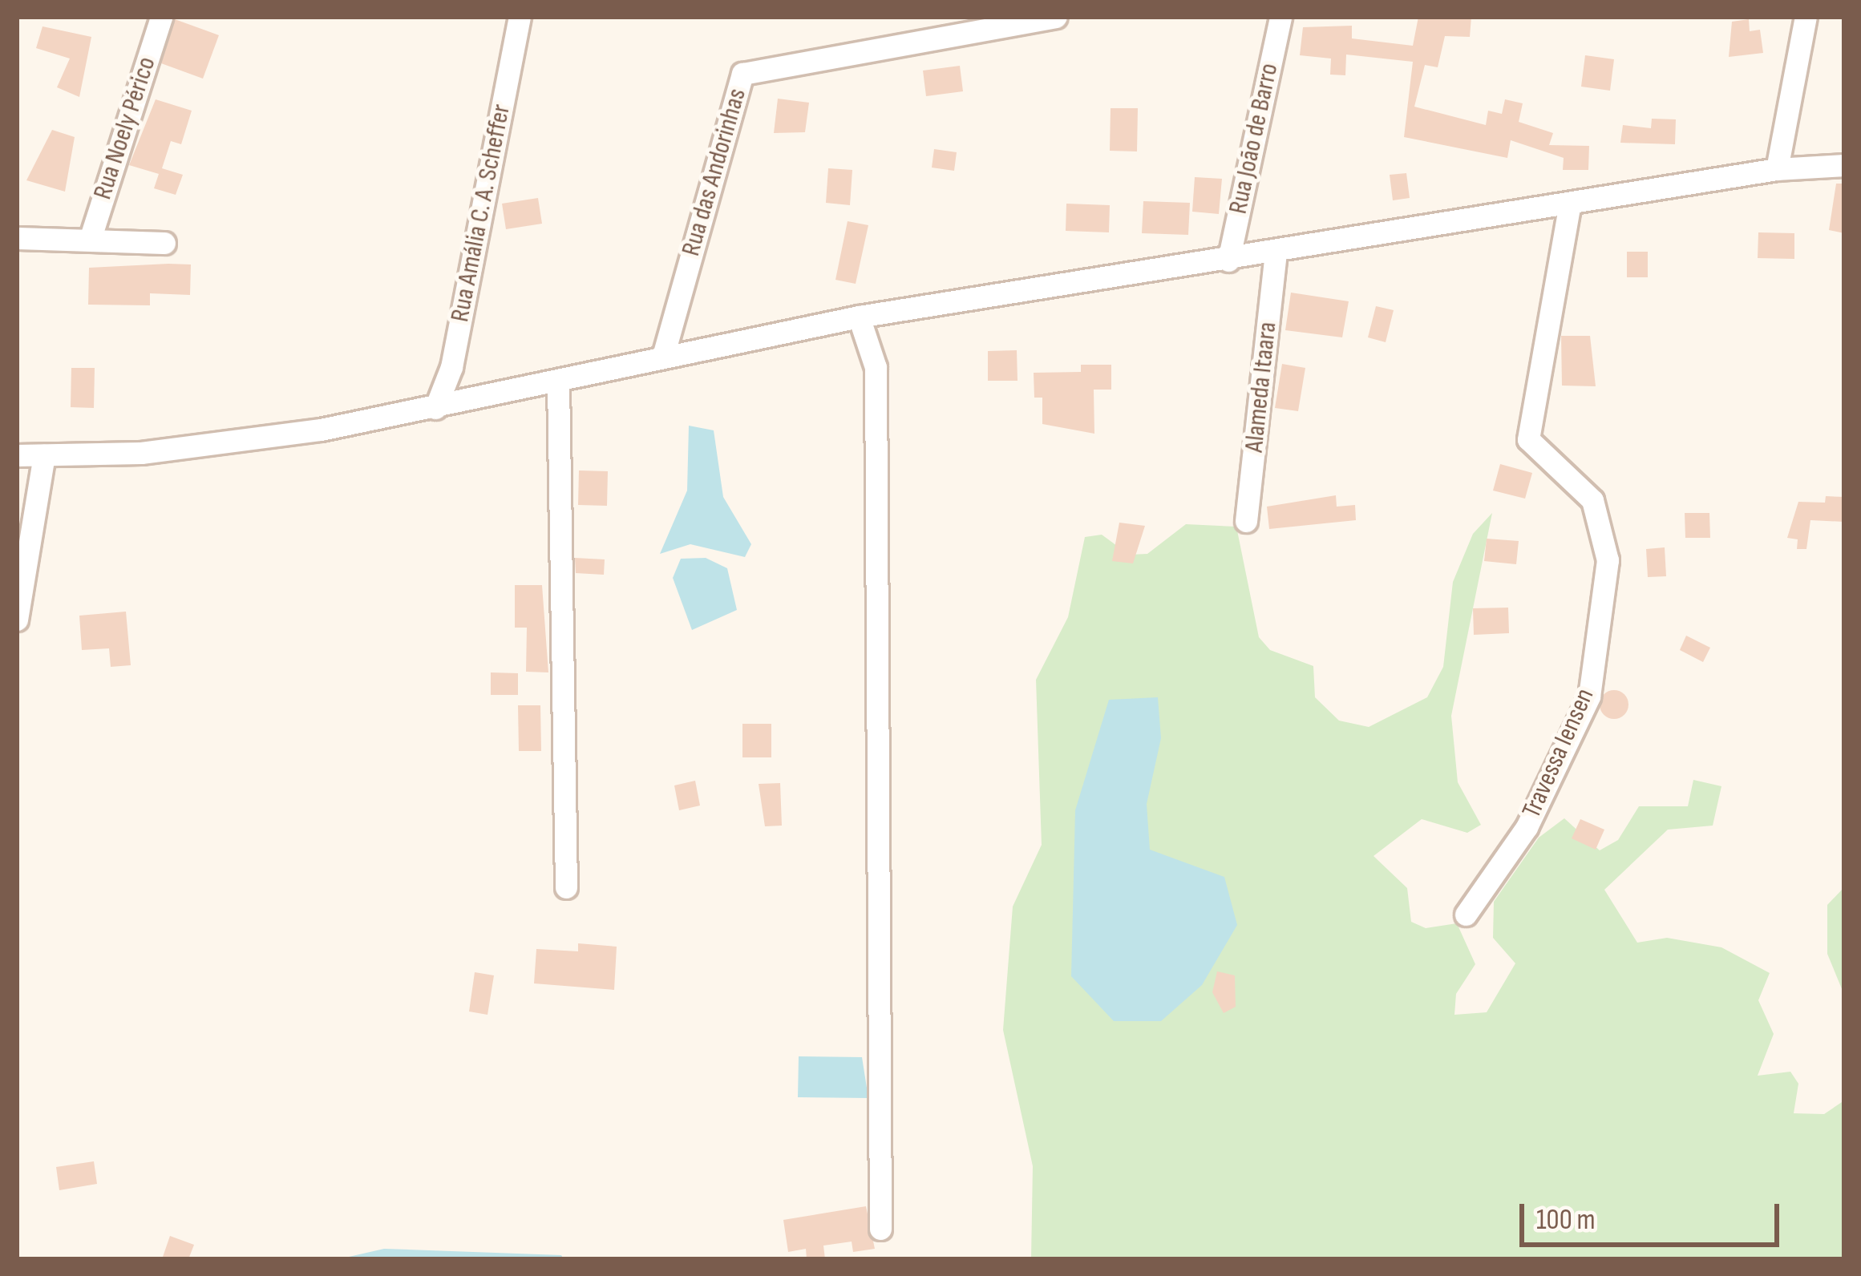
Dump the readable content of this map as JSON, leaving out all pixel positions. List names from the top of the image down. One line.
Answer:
{"streets":{"street":["Rua Noely Périco","Rua João de Barro","Rua das Andorinhas","Rua Amália C. A. Scheffer","Alameda Itaara","Travessa Iensen"]},"scale_bar":"100 m"}
